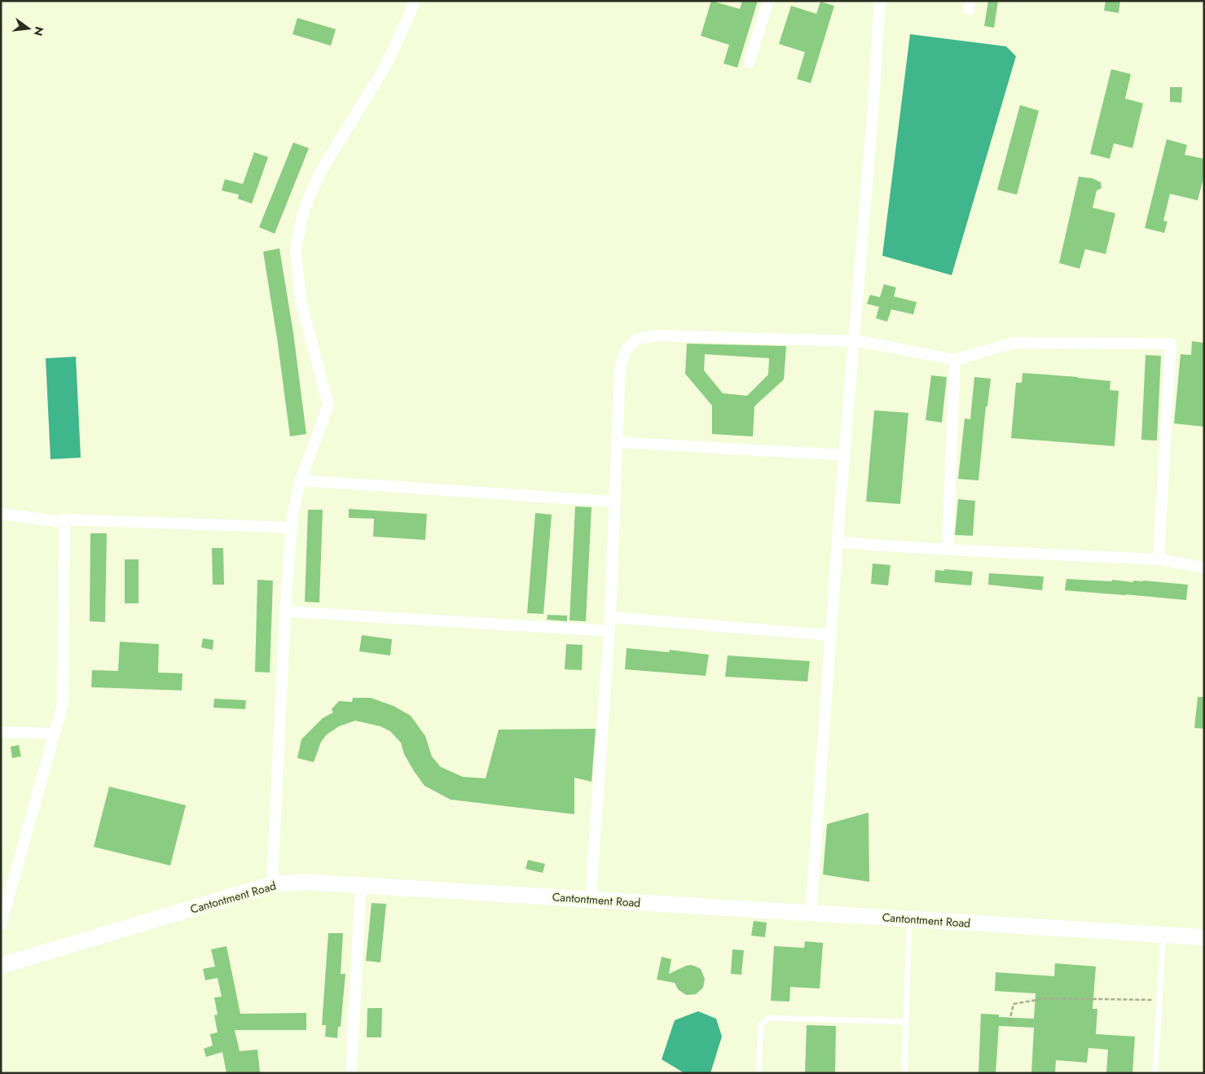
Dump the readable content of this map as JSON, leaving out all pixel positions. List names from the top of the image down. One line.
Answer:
{"streets":{"street":["Cantontment Road"]},"north":"right"}
